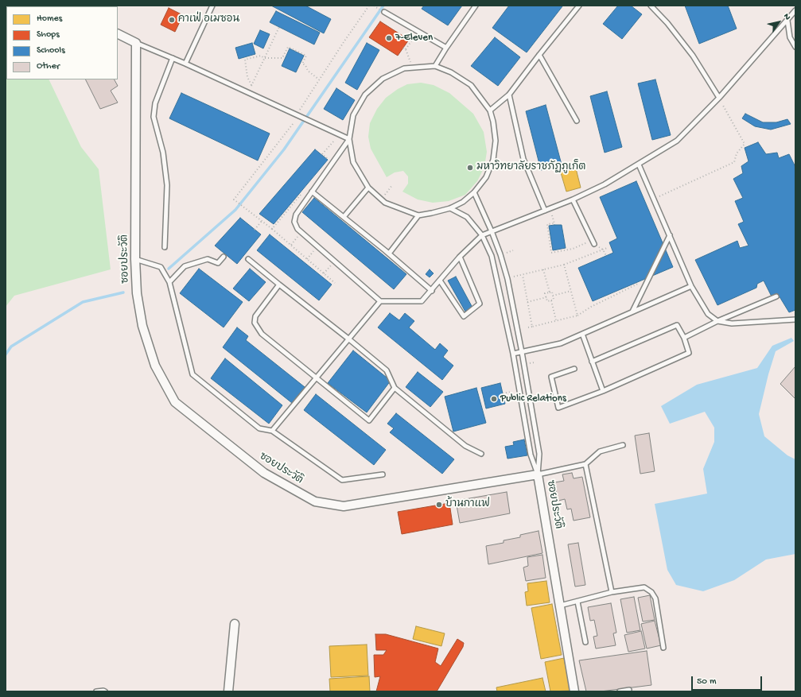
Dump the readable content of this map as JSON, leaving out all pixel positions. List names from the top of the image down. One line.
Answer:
{"streets":{"street":["ซอยประวัติ"]},"places":["คาเฟ่ อเมซอน","7-Eleven","มหาวิทยาลัยราชภัฏภูเก็ต","Public Relations","บ้านกาแฟ"],"legend":["Homes","Shops","Schools","Other"],"scale_bar":"50 m","north":"top right"}
